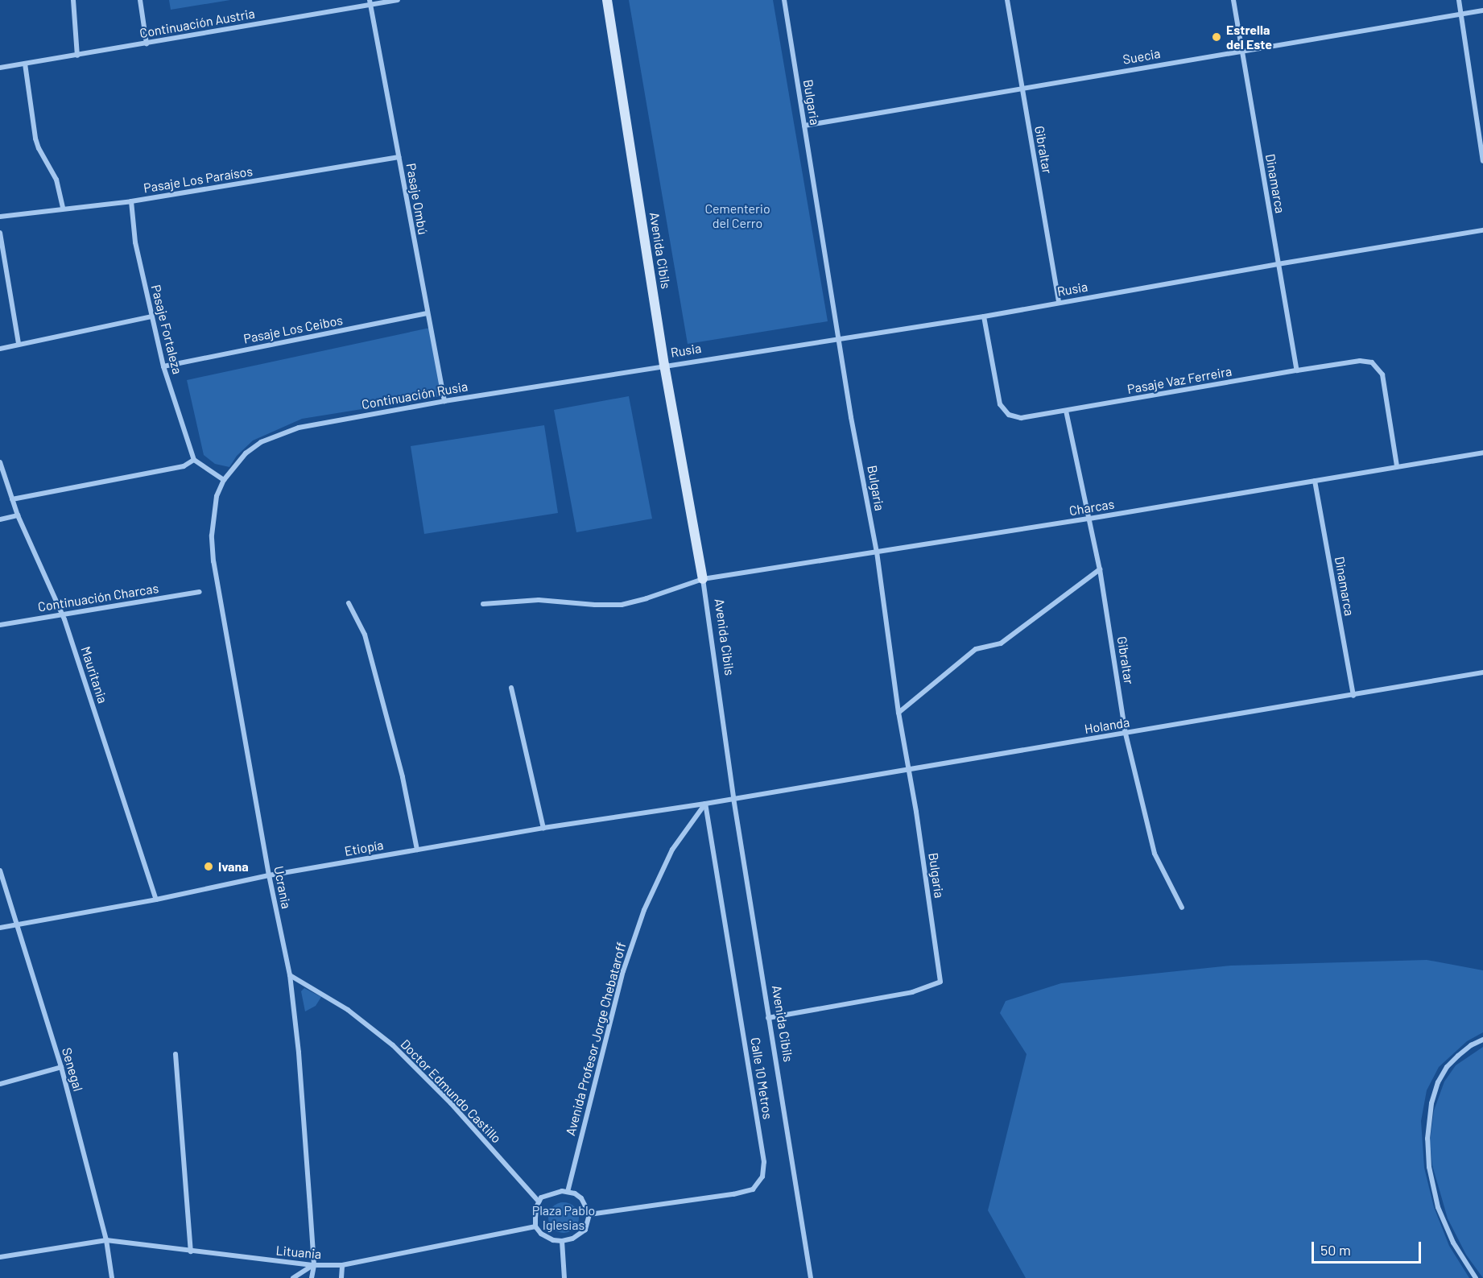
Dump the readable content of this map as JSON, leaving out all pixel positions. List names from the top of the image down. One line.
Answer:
{"streets":{"street":["Continuación Austria","Suecia","Bulgaria","Gibraltar","Pasaje Los Paraísos","Dinamarca","Pasaje Ombú","Avenida Cibils","Rusia","Pasaje Fortaleza","Pasaje Los Ceibos","Pasaje Vaz Ferreira","Continuación Rusia","Charcas","Continuación Charcas","Mauritania","Holanda","Etiopía","Ucrania","Avenida Profesor Jorge Chebataroff","Senegal","Calle 10 Metros","Doctor Edmundo Castillo","Lituania"]},"crossings":[["Continuación Austria","Pasaje Ombú"],["Suecia","Bulgaria"],["Suecia","Gibraltar"],["Suecia","Dinamarca"],["Bulgaria","Avenida Cibils"],["Bulgaria","Rusia"],["Bulgaria","Charcas"],["Bulgaria","Holanda"],["Gibraltar","Rusia"],["Gibraltar","Pasaje Vaz Ferreira"],["Gibraltar","Charcas"],["Gibraltar","Holanda"],["Pasaje Los Paraísos","Pasaje Ombú"],["Pasaje Los Paraísos","Pasaje Fortaleza"],["Dinamarca","Rusia"],["Dinamarca","Pasaje Vaz Ferreira"],["Dinamarca","Charcas"],["Dinamarca","Holanda"],["Pasaje Ombú","Pasaje Los Ceibos"],["Pasaje Ombú","Continuación Rusia"],["Avenida Cibils","Rusia"],["Avenida Cibils","Continuación Rusia"],["Avenida Cibils","Charcas"],["Avenida Cibils","Holanda"],["Avenida Cibils","Etiopía"],["Rusia","Pasaje Vaz Ferreira"],["Rusia","Continuación Rusia"],["Pasaje Fortaleza","Pasaje Los Ceibos"],["Pasaje Vaz Ferreira","Charcas"],["Continuación Rusia","Ucrania"],["Continuación Charcas","Mauritania"],["Mauritania","Etiopía"],["Holanda","Etiopía"],["Etiopía","Ucrania"],["Etiopía","Avenida Profesor Jorge Chebataroff"],["Etiopía","Senegal"],["Etiopía","Calle 10 Metros"],["Ucrania","Doctor Edmundo Castillo"],["Ucrania","Lituania"],["Avenida Profesor Jorge Chebataroff","Calle 10 Metros"],["Avenida Profesor Jorge Chebataroff","Doctor Edmundo Castillo"],["Avenida Profesor Jorge Chebataroff","Lituania"],["Senegal","Lituania"],["Calle 10 Metros","Doctor Edmundo Castillo"],["Calle 10 Metros","Lituania"],["Doctor Edmundo Castillo","Lituania"]],"parks":["Cementerio del Cerro","Plaza Pablo Iglesias"],"places":["Estrella del Este","Ivana"],"scale_bar":"50 m"}
